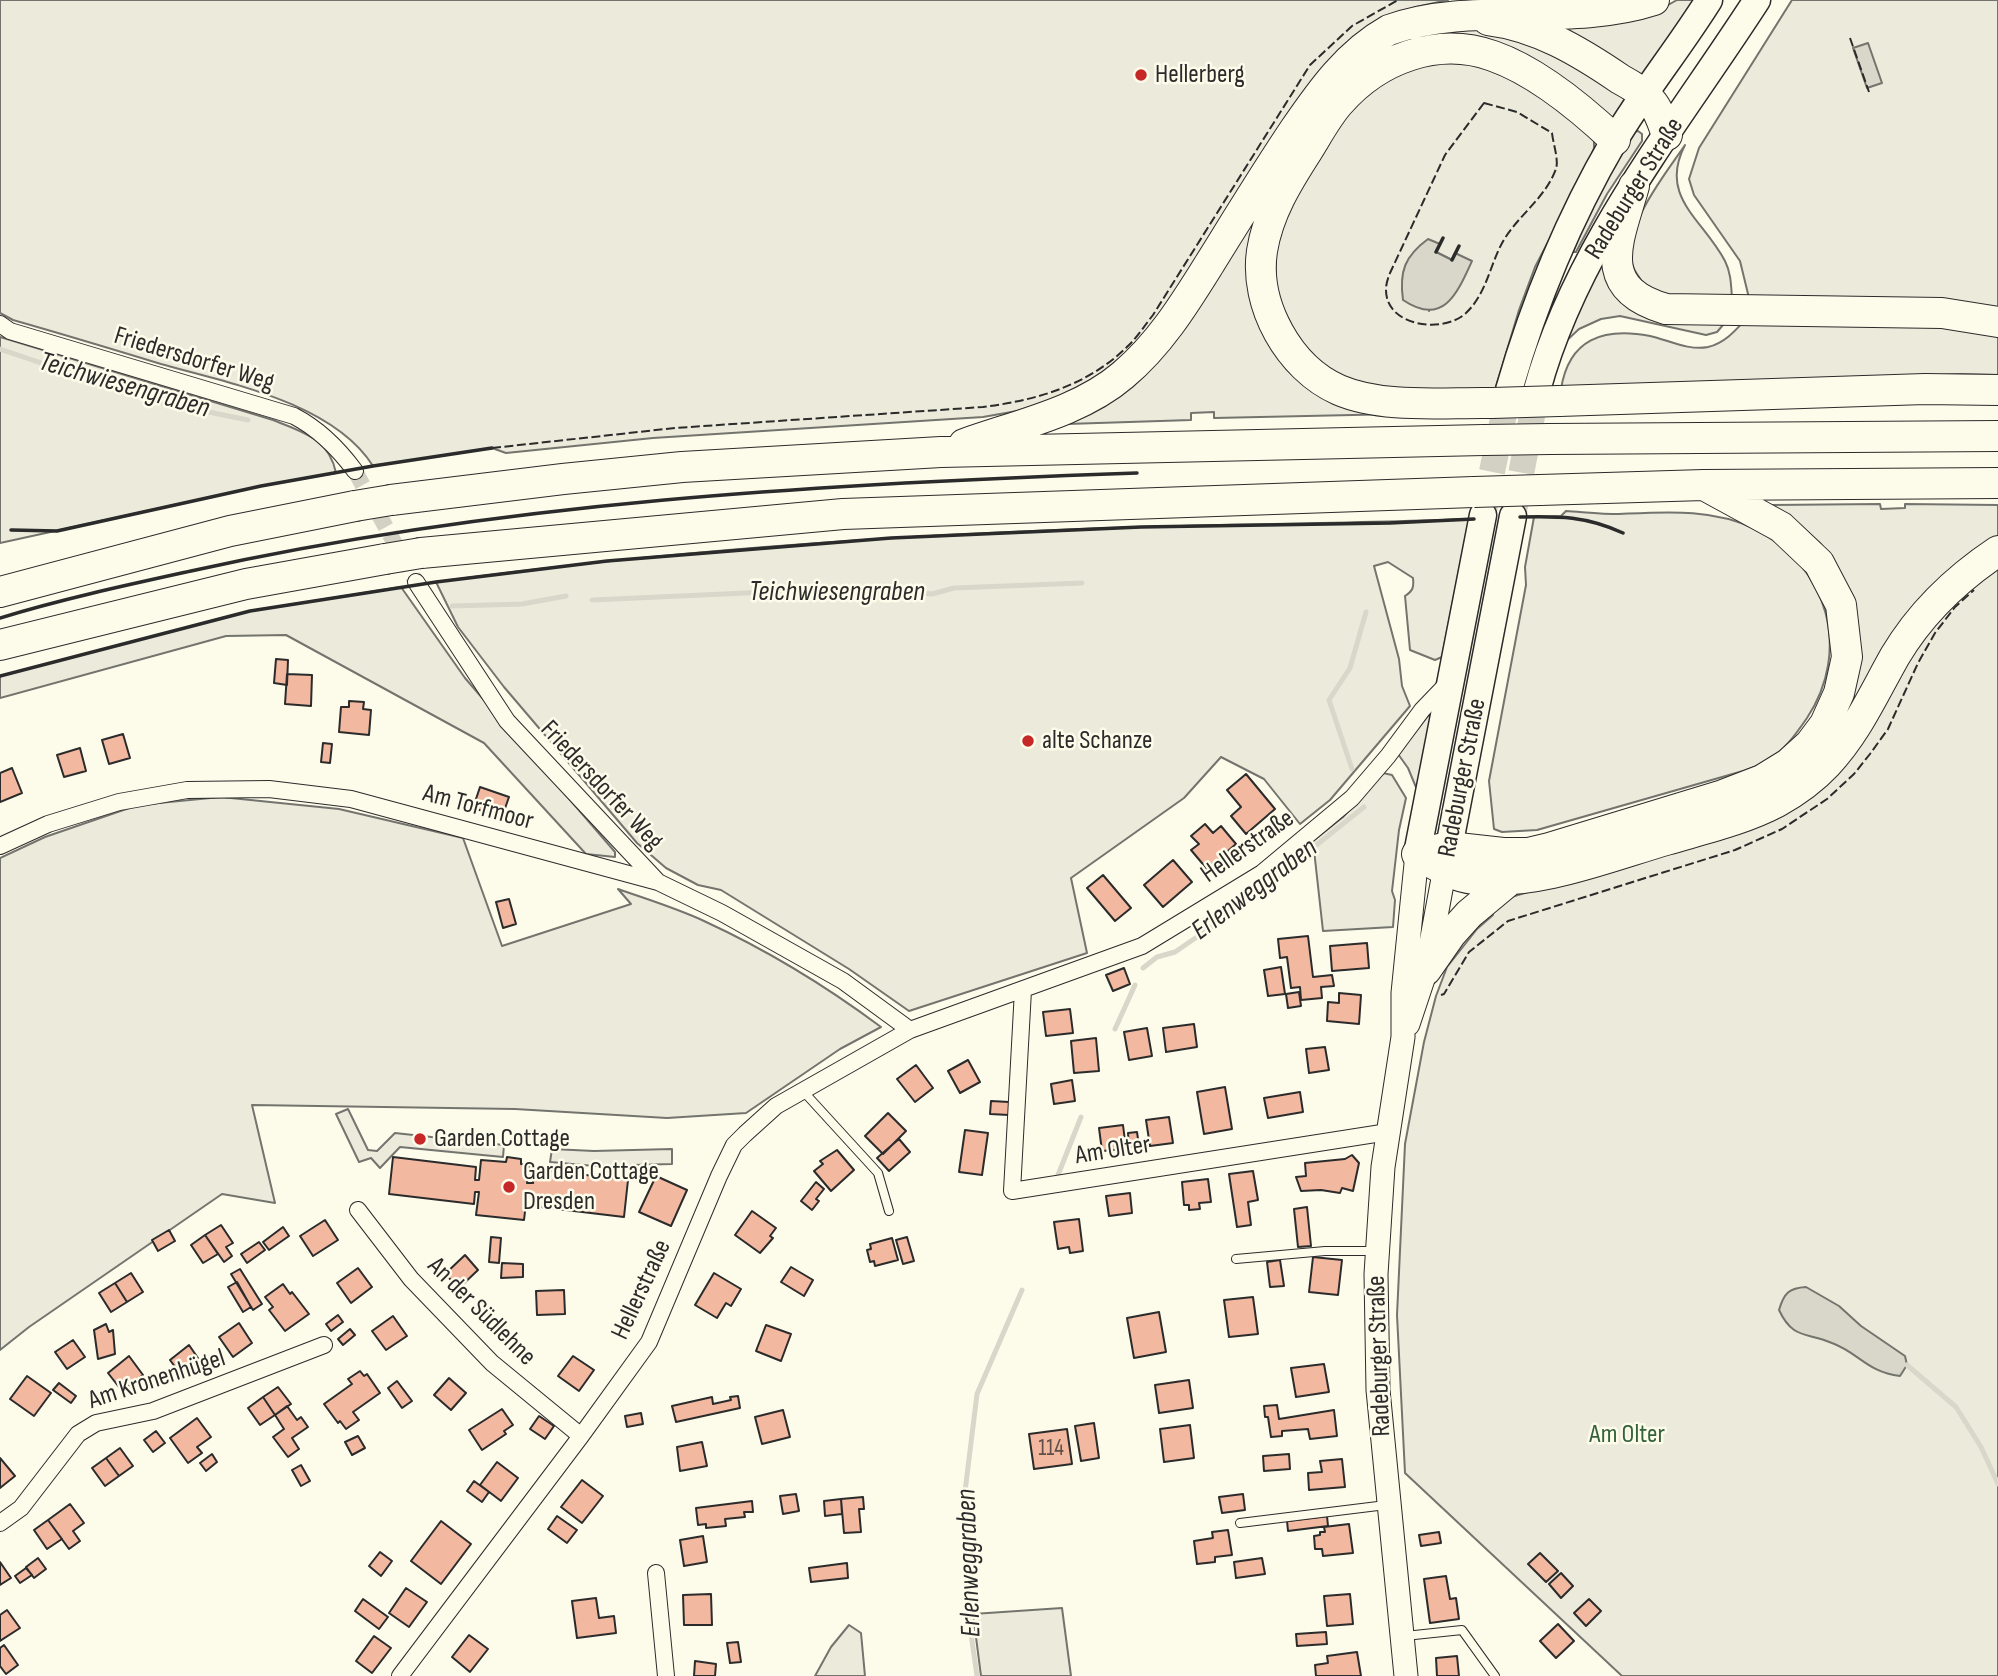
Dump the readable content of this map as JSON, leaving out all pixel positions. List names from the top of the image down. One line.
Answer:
{"streets":{"main road":["Radeburger Straße"],"street":["Friedersdorfer Weg","Am Torfmoor","Hellerstraße","Am Olter","An der Südlehne","Am Kronenhügel"]},"crossings":[["Radeburger Straße","Hellerstraße"],["Radeburger Straße","Am Olter"],["Friedersdorfer Weg","Am Torfmoor"],["Am Torfmoor","Hellerstraße"],["Hellerstraße","Am Olter"],["Hellerstraße","An der Südlehne"]],"water":["Teichwiesengraben","Erlenweggraben"],"parks":["Am Olter"],"places":["Hellerberg","alte Schanze","Garden Cottage","Garden Cottage Dresden"],"house_numbers":["114"]}
